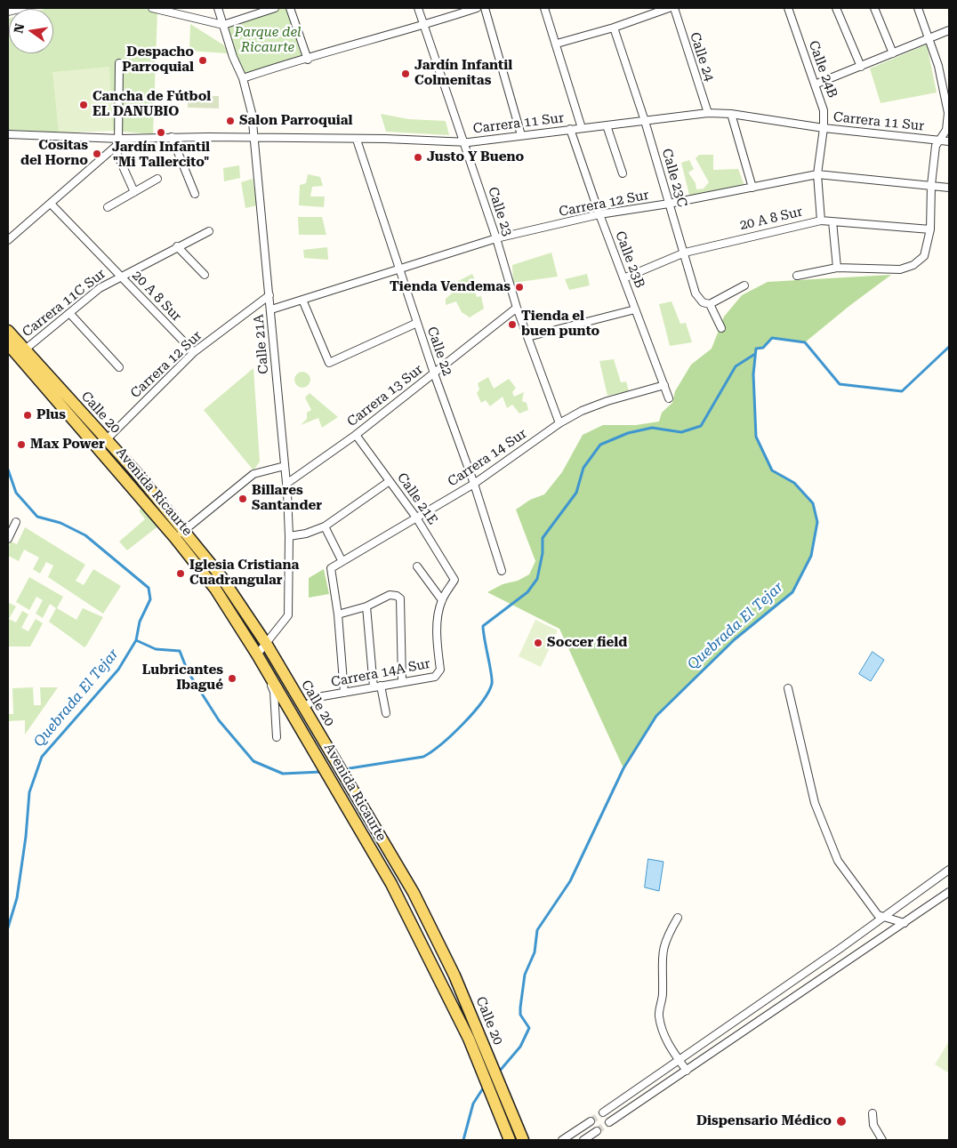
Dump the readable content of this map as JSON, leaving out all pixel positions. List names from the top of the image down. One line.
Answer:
{"streets":{"main road":["Calle 20","Avenida Ricaurte"],"street":["Calle 24","Calle 24B","Carrera 11 Sur","Calle 23C","Carrera 12 Sur","Calle 23","20 A 8 Sur","Calle 23B","Carrera 11C Sur","Calle 21A","Calle 22","Carrera 13 Sur","Carrera 14 Sur","Calle 21E","Carrera 14A Sur"]},"crossings":[["Calle 24","Carrera 11 Sur"],["Calle 24B","Carrera 11 Sur"],["Calle 24B","Carrera 12 Sur"],["Calle 24B","20 A 8 Sur"],["Carrera 11 Sur","Calle 23C"],["Carrera 11 Sur","Calle 23"],["Carrera 11 Sur","Calle 23B"],["Carrera 11 Sur","Calle 21A"],["Carrera 11 Sur","Calle 22"],["Calle 23C","Carrera 12 Sur"],["Calle 23C","20 A 8 Sur"],["Carrera 12 Sur","Calle 23"],["Carrera 12 Sur","20 A 8 Sur"],["Carrera 12 Sur","Calle 23B"],["Carrera 12 Sur","Calle 21A"],["Carrera 12 Sur","Calle 22"],["Carrera 12 Sur","Calle 20"],["Calle 23","Carrera 13 Sur"],["Calle 23","Carrera 14 Sur"],["20 A 8 Sur","Calle 23B"],["20 A 8 Sur","Carrera 11C Sur"],["Calle 23B","Carrera 14 Sur"],["Carrera 11C Sur","Calle 20"],["Calle 21A","Carrera 13 Sur"],["Calle 21A","Calle 20"],["Calle 21A","Avenida Ricaurte"],["Calle 22","Carrera 13 Sur"],["Calle 22","Carrera 14 Sur"],["Carrera 13 Sur","Calle 21E"],["Calle 20","Avenida Ricaurte"],["Calle 20","Carrera 14A Sur"],["Carrera 14 Sur","Calle 21E"],["Calle 21E","Carrera 14A Sur"]],"water":["Quebrada El Tejar"],"parks":["Parque del Ricaurte"],"places":["Despacho Parroquial","Jardín Infantil Colmenitas","Cancha de Fútbol EL DANUBIO","Salon Parroquial","Jardín Infantil \"Mi Tallercito\"","Cositas del Horno","Justo Y Bueno","Tienda Vendemas","Tienda el buen punto","Plus","Max Power","Billares Santander","Iglesia Cristiana Cuadrangular","Soccer field","Lubricantes Ibagué","Dispensario Médico"],"north":"left"}
